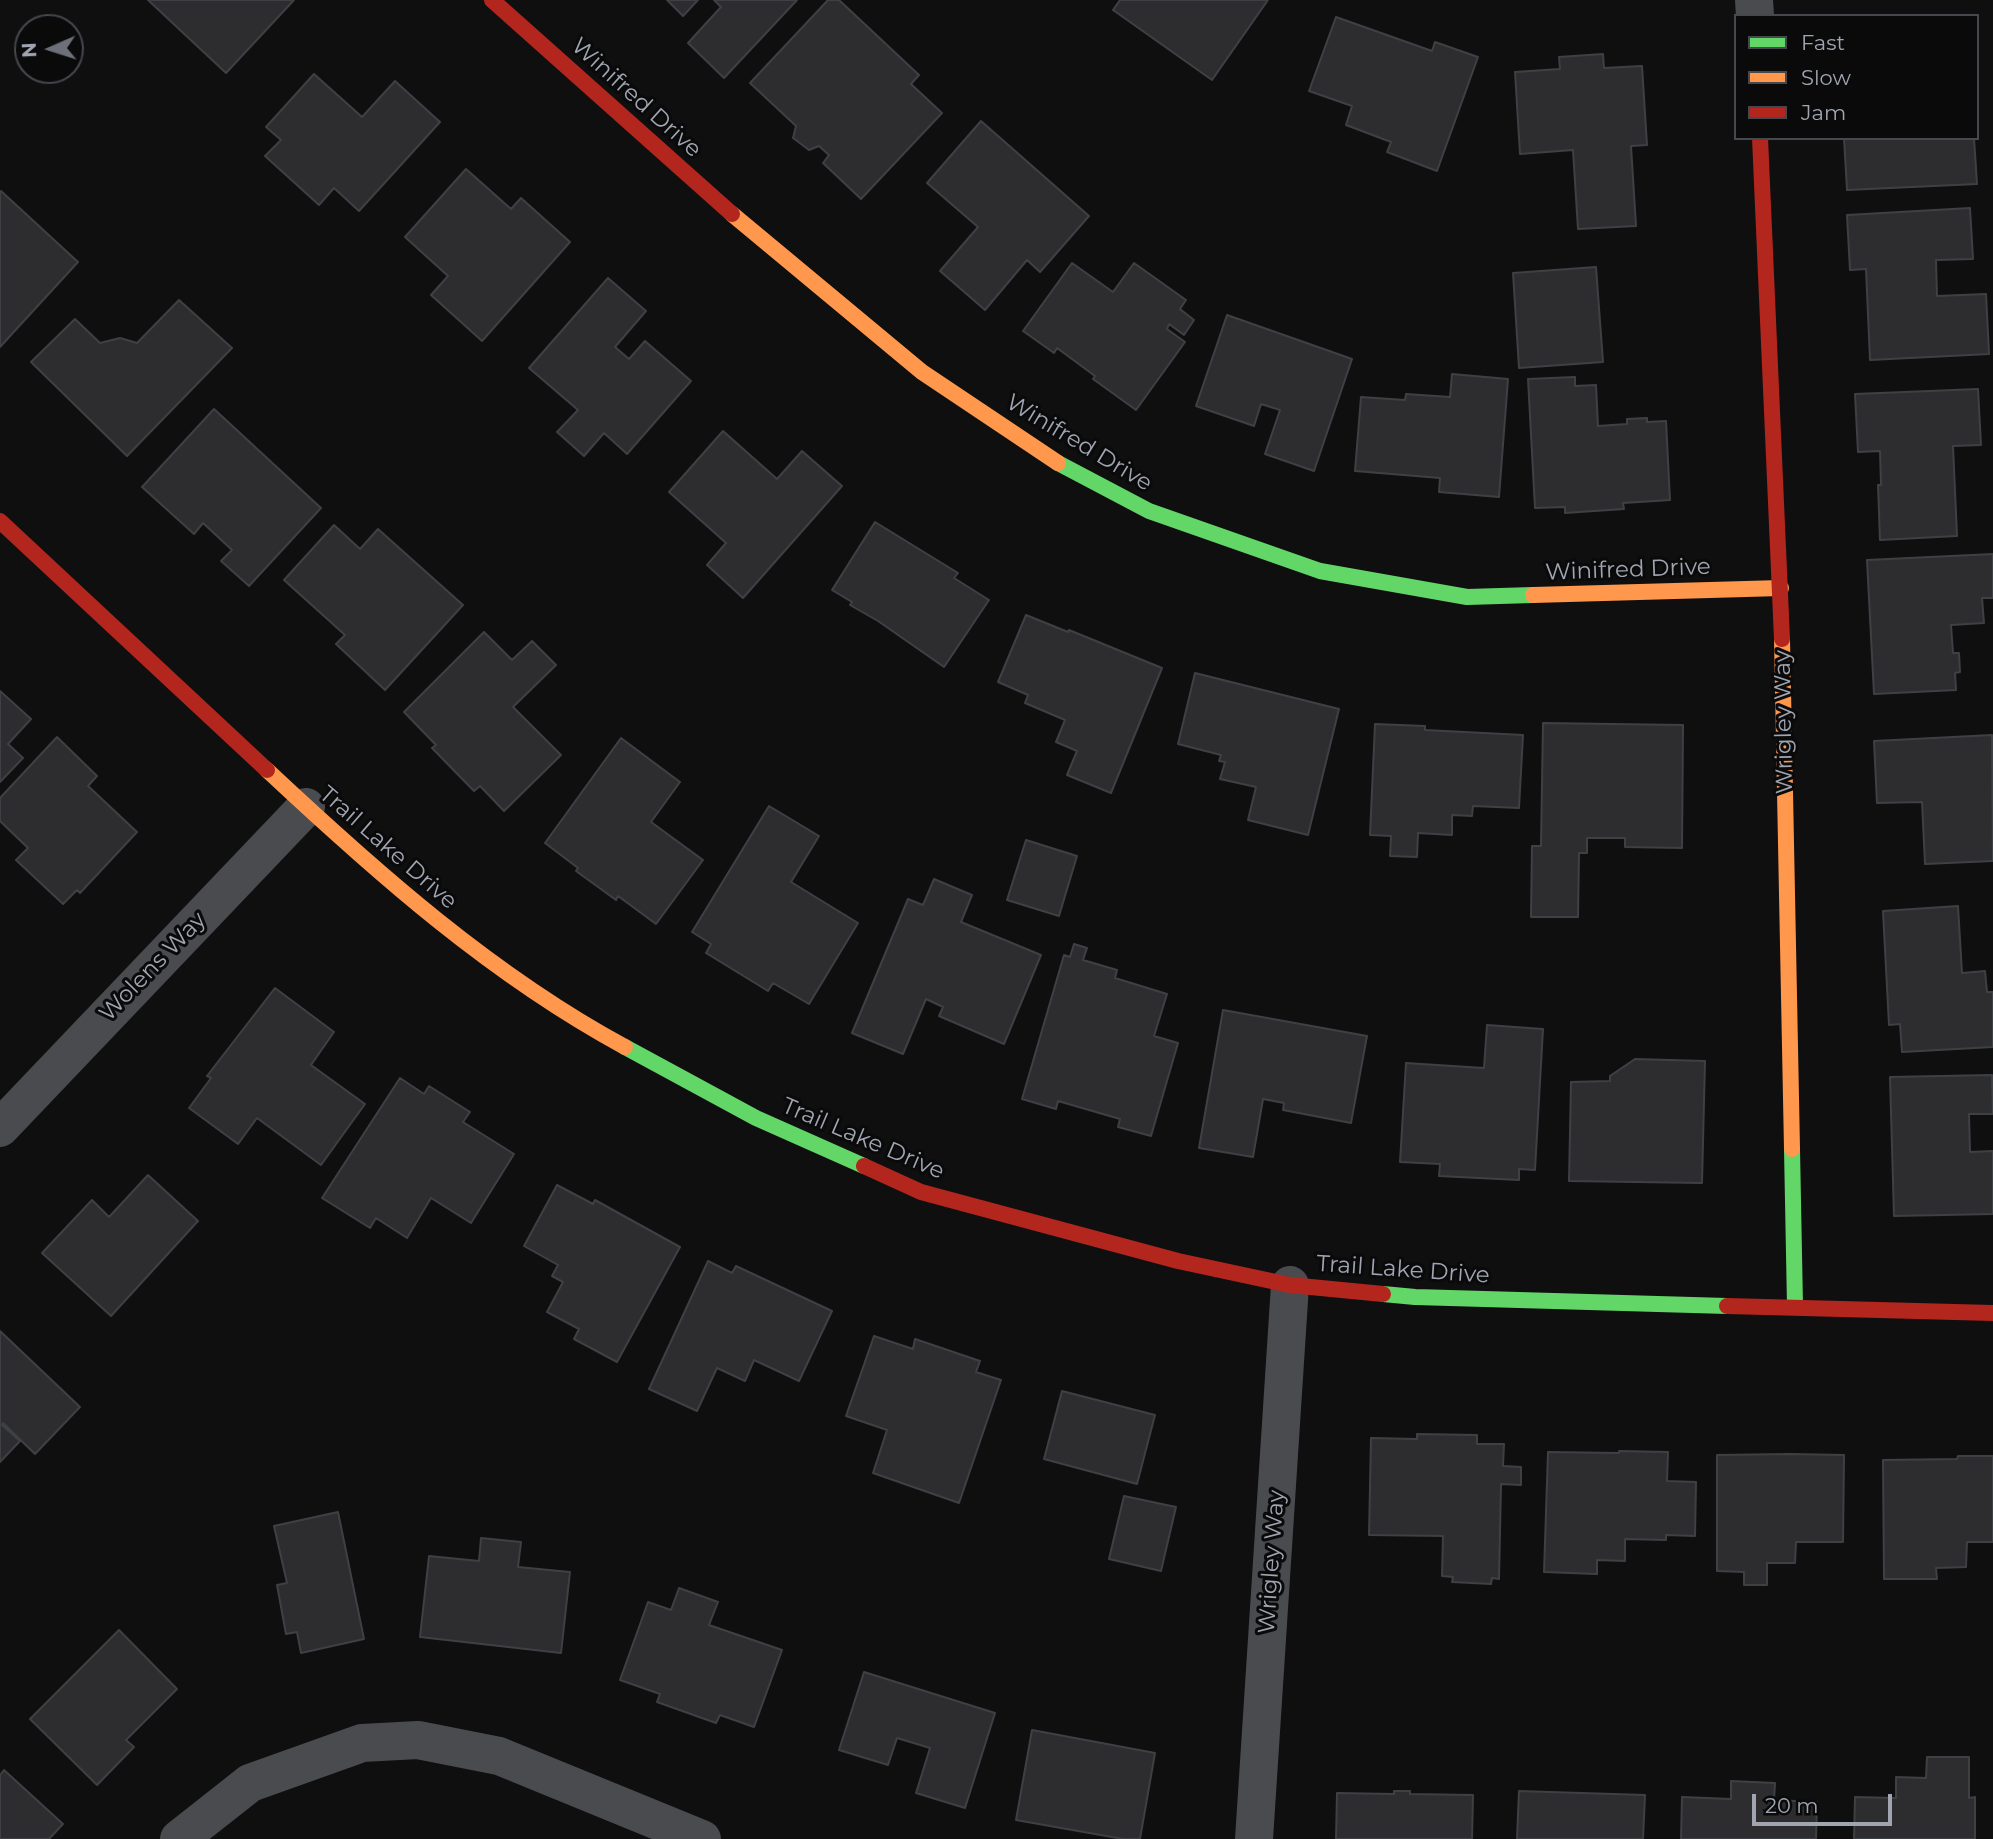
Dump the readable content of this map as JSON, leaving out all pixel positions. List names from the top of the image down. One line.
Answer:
{"streets":{"street":["Winifred Drive","Wrigley Way","Trail Lake Drive","Wolens Way"]},"crossings":[["Winifred Drive","Wrigley Way"],["Wrigley Way","Trail Lake Drive"],["Trail Lake Drive","Wolens Way"]],"legend":["Fast","Slow","Jam"],"scale_bar":"20 m","north":"left"}
